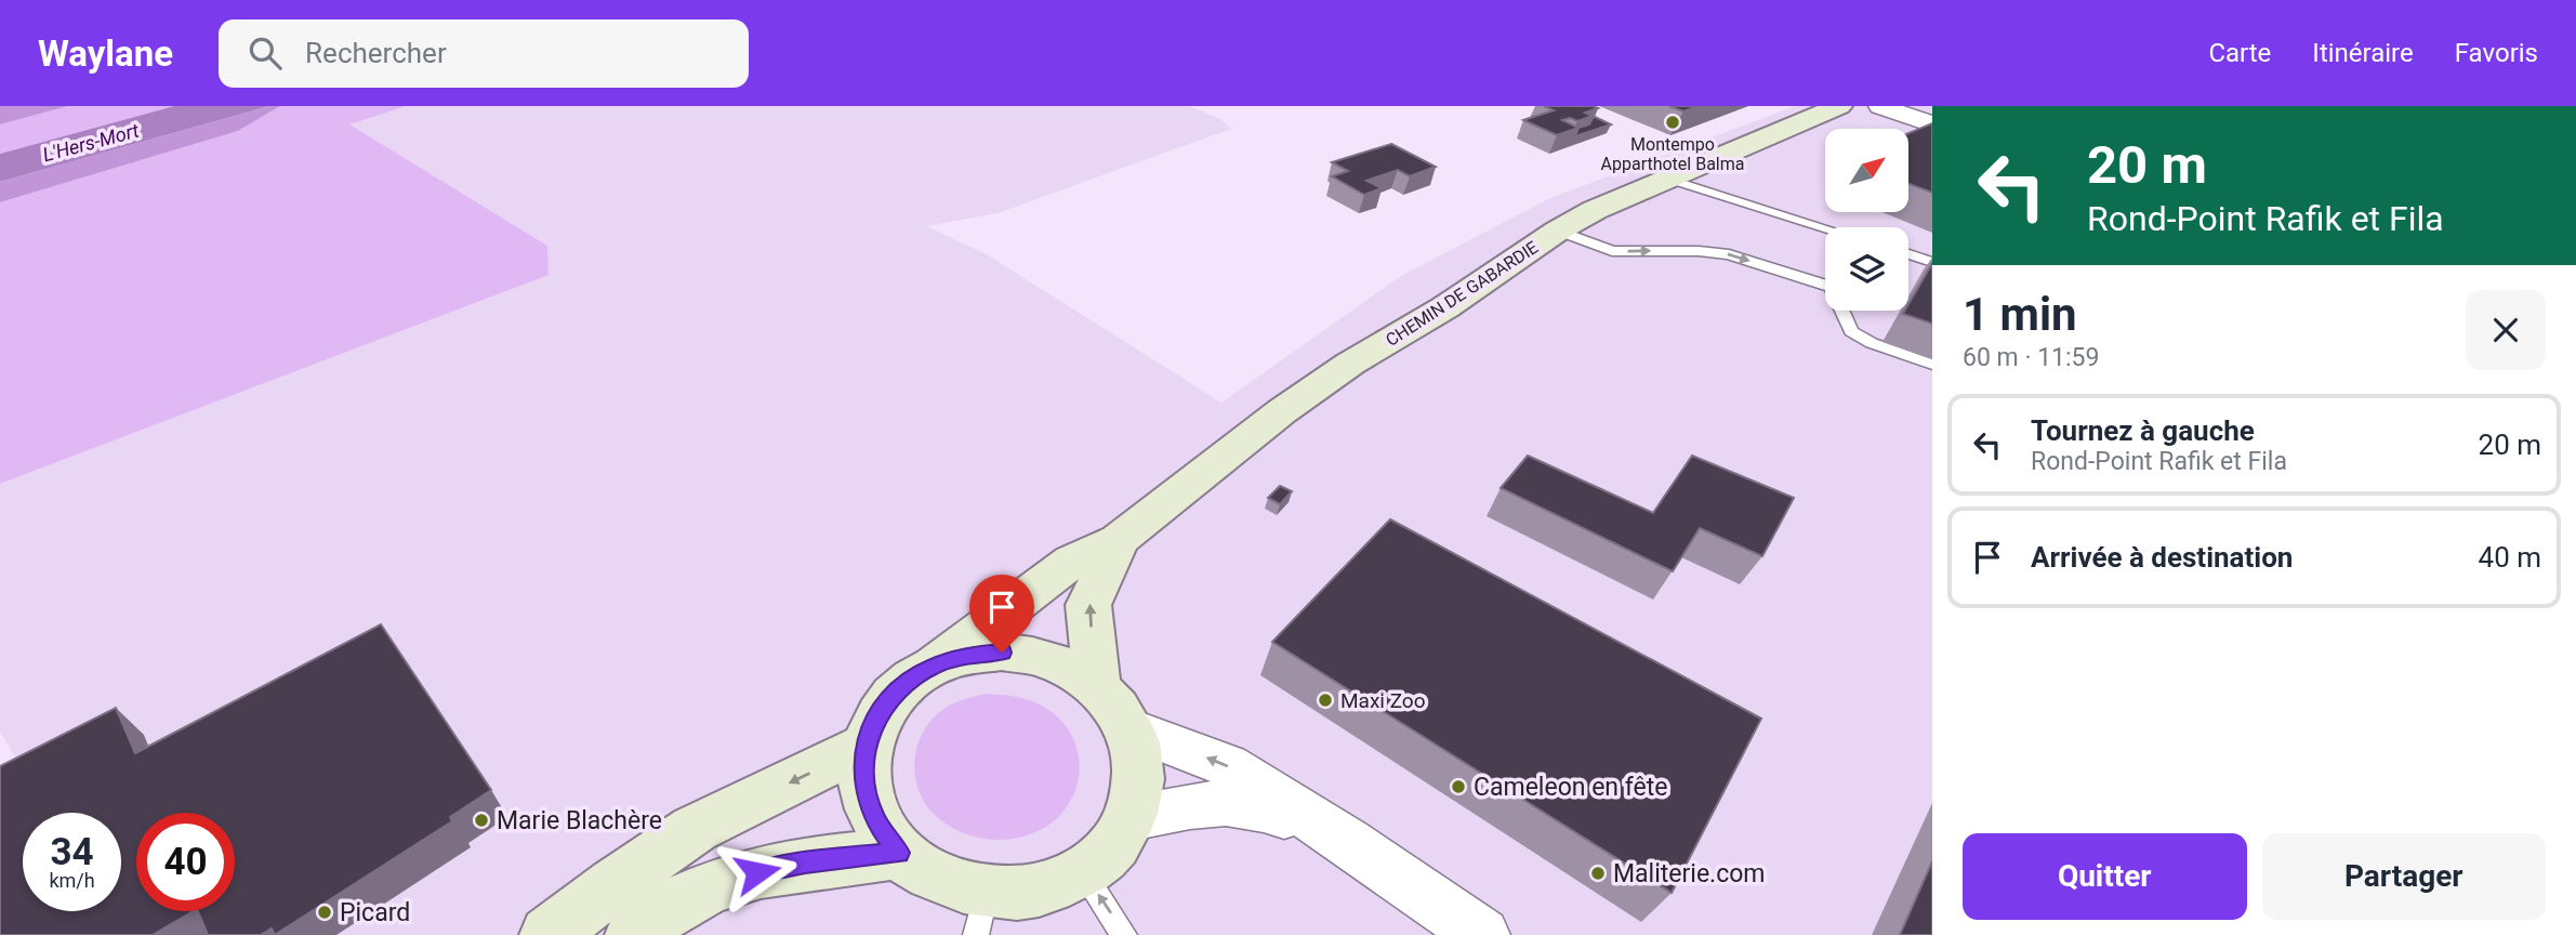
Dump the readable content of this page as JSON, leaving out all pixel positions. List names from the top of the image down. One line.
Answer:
{"streets":{"street":["CHEMIN DE GABARDIE"]},"water":["L'Hers-Mort"],"places":["Montempo Apparthotel Balma","Maxi Zoo","Cameleon en fête","Marie Blachère","Maliterie.com","Picard"],"north":"top right","page":{"header":"Waylane","search":"Rechercher","nav":["Carte","Itinéraire","Favoris"],"turn":["20 m","Rond-Point Rafik et Fila"],"heading":["1 min","60 m · 11:59"],"list":[{"name":"Tournez à gauche","note":"Rond-Point Rafik et Fila","value":"20 m"},{"name":"Arrivée à destination","value":"40 m"}],"speed":"34 km/h","limit":"40","buttons":["Quitter","Partager"]}}
